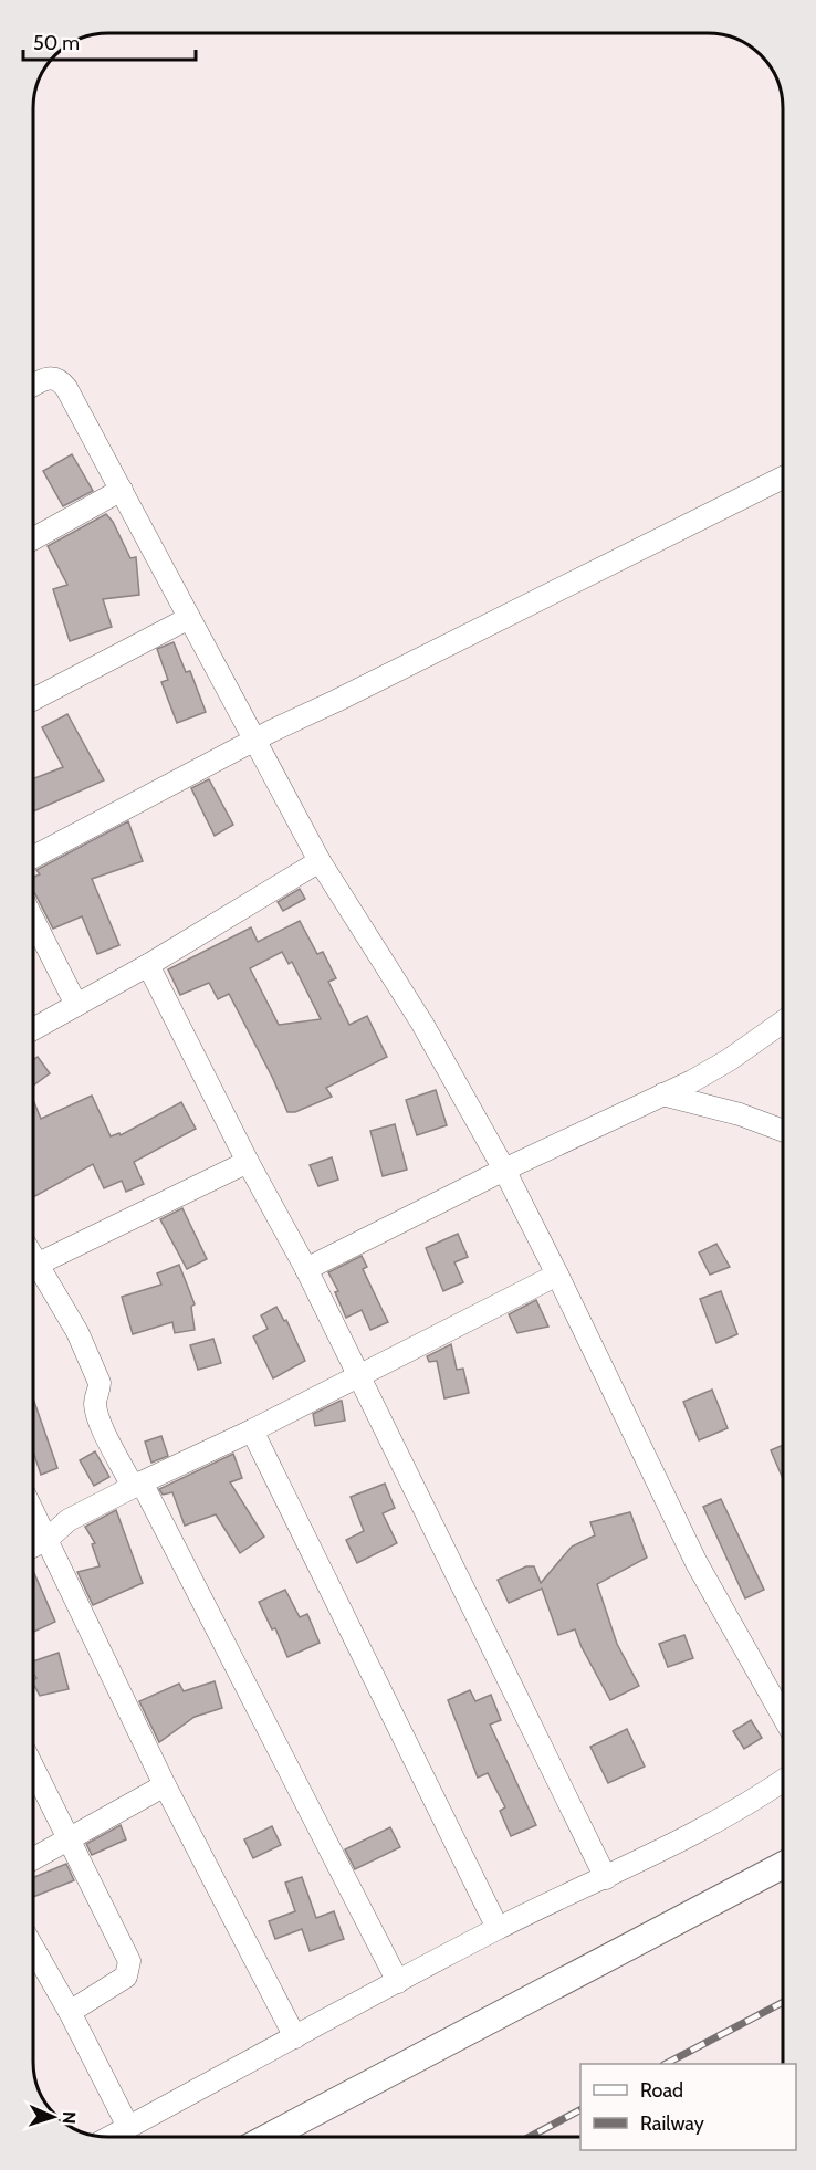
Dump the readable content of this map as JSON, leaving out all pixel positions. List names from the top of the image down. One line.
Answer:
{"legend":["Road","Railway"],"scale_bar":"50 m","north":"right"}
